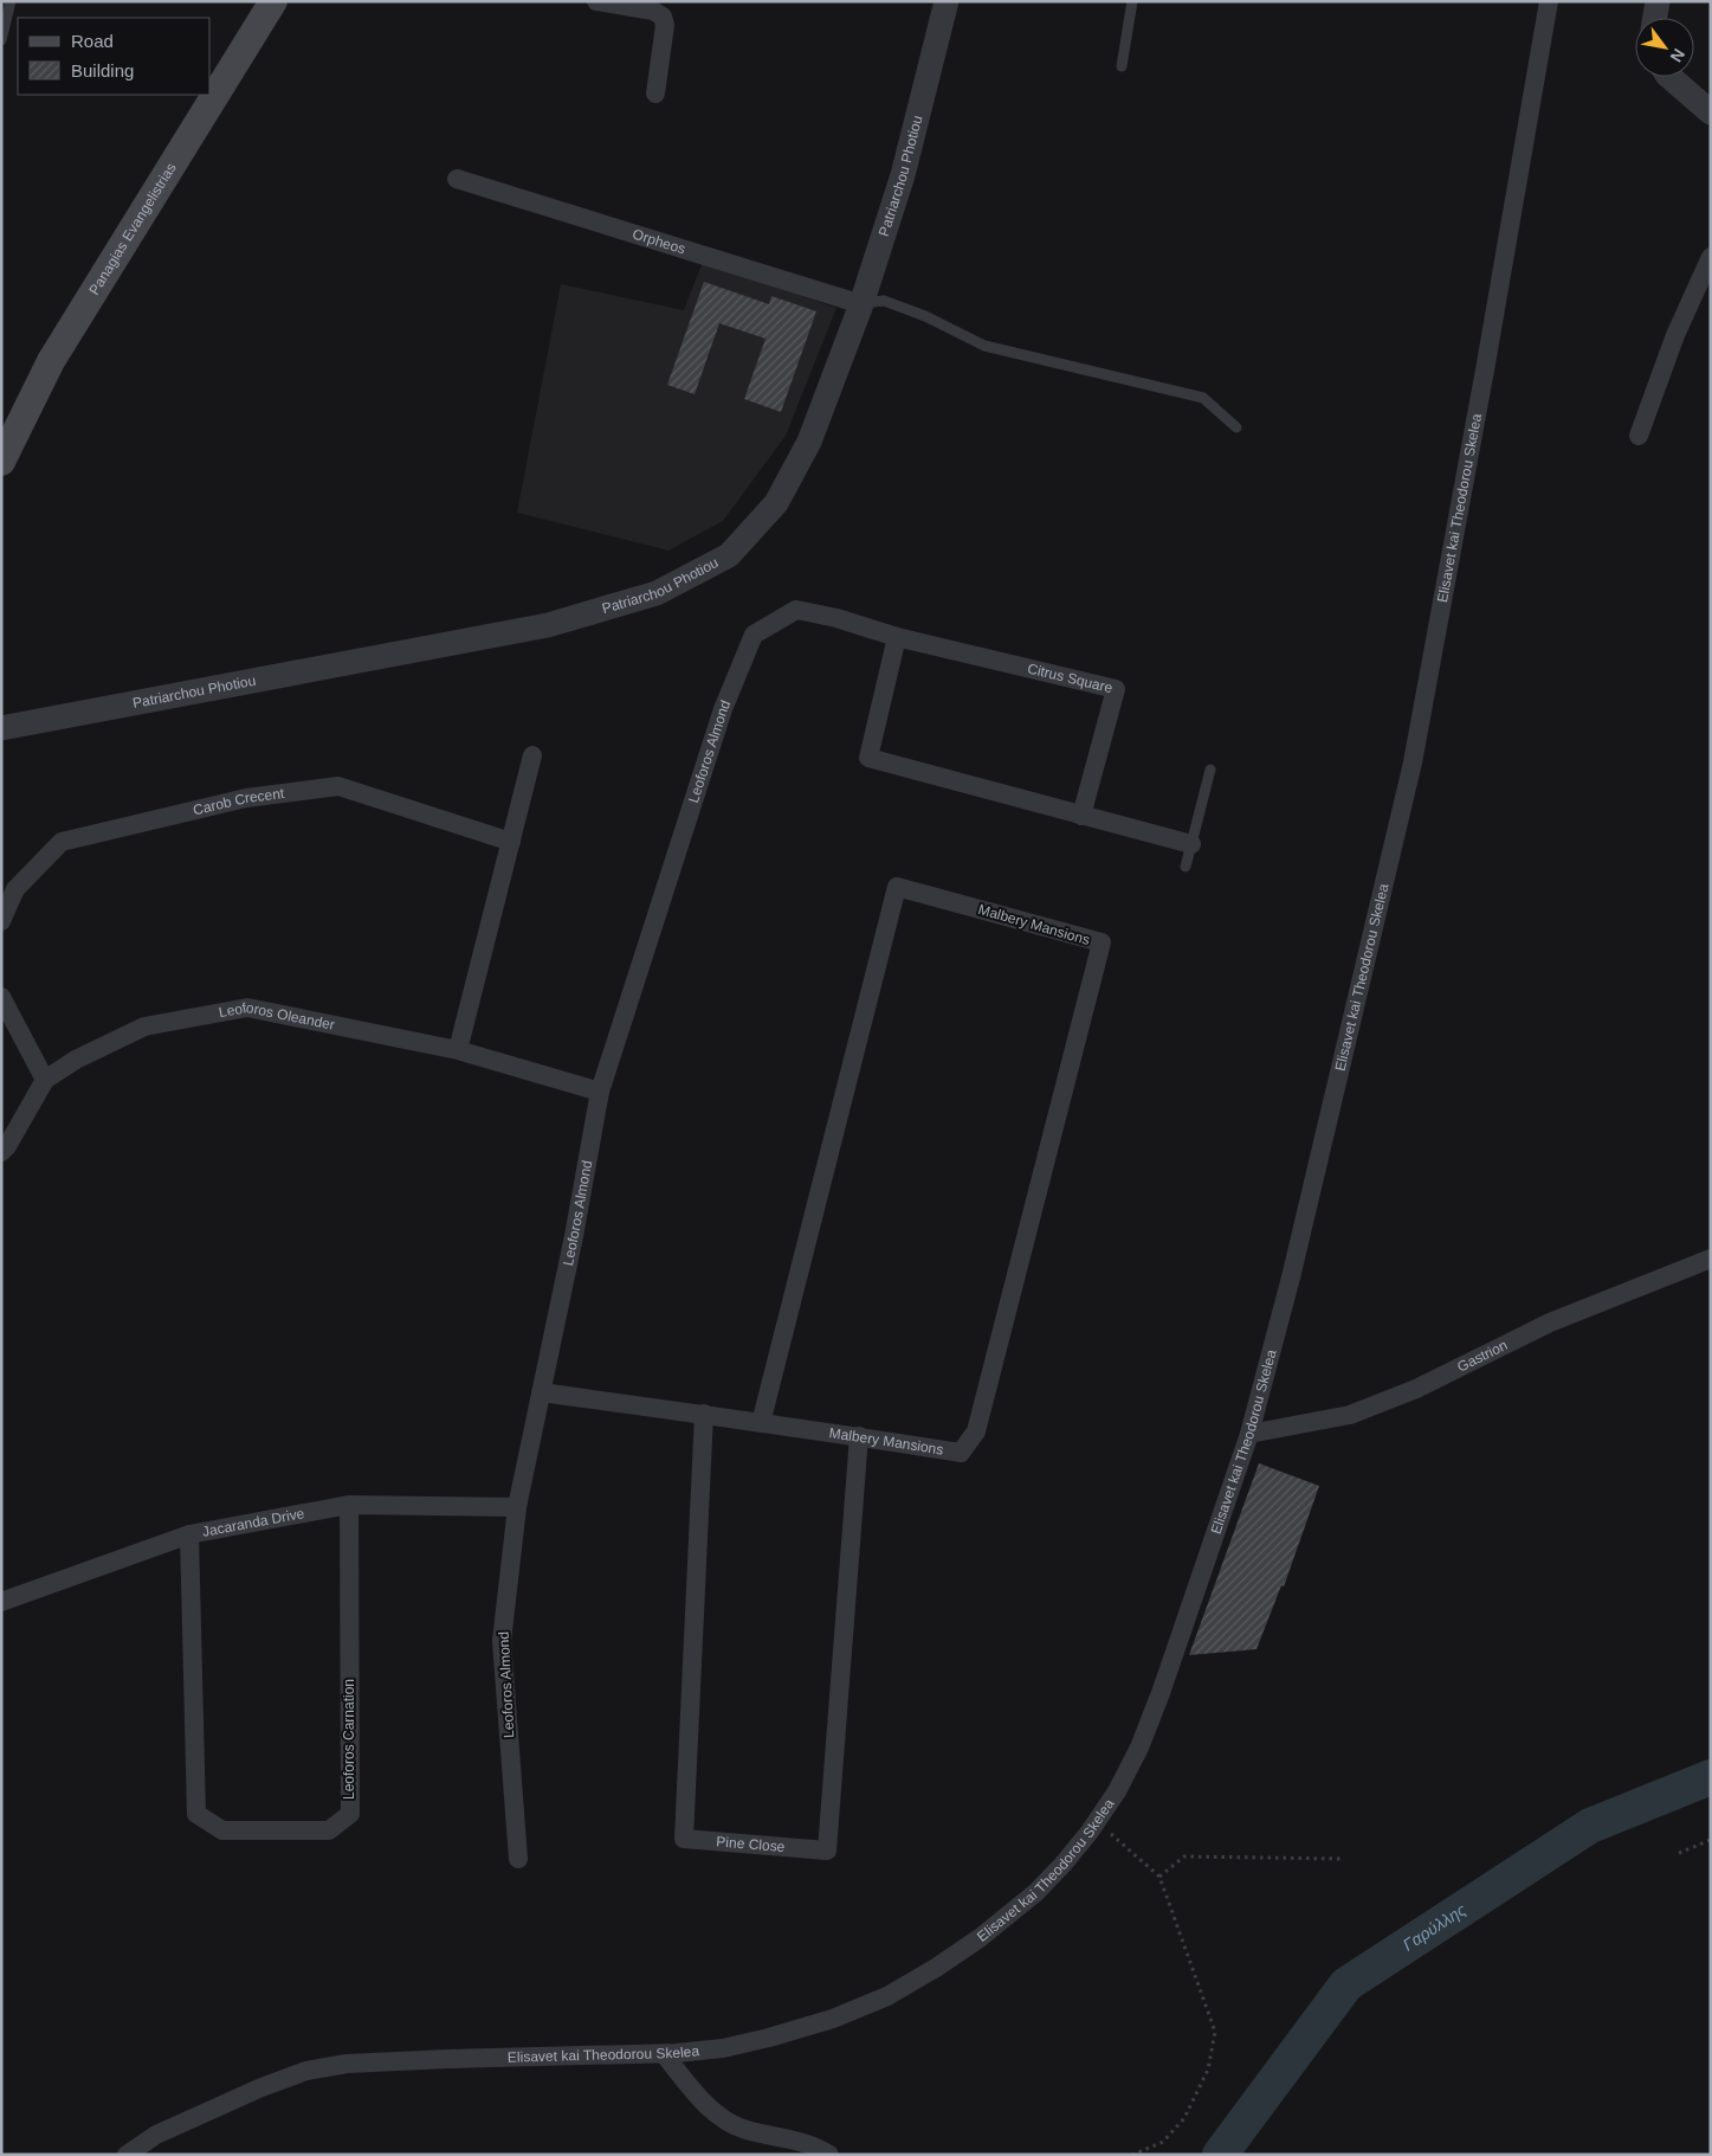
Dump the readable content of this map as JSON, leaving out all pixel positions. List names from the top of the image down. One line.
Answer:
{"streets":{"main road":["Panagias Evangelistrias"],"street":["Patriarchou Photiou","Orpheos","Elisavet kai Theodorou Skelea","Citrus Square","Leoforos Almond","Carob Crecent","Malbery Mansions","Leoforos Oleander","Gastrion","Jacaranda Drive","Leoforos Carnation","Pine Close"]},"crossings":[["Patriarchou Photiou","Orpheos"],["Elisavet kai Theodorou Skelea","Gastrion"],["Citrus Square","Leoforos Almond"],["Leoforos Almond","Malbery Mansions"],["Leoforos Almond","Leoforos Oleander"],["Leoforos Almond","Jacaranda Drive"],["Malbery Mansions","Pine Close"],["Jacaranda Drive","Leoforos Carnation"]],"water":["Γαρύλλης"],"legend":["Road","Building"],"north":"bottom right"}
